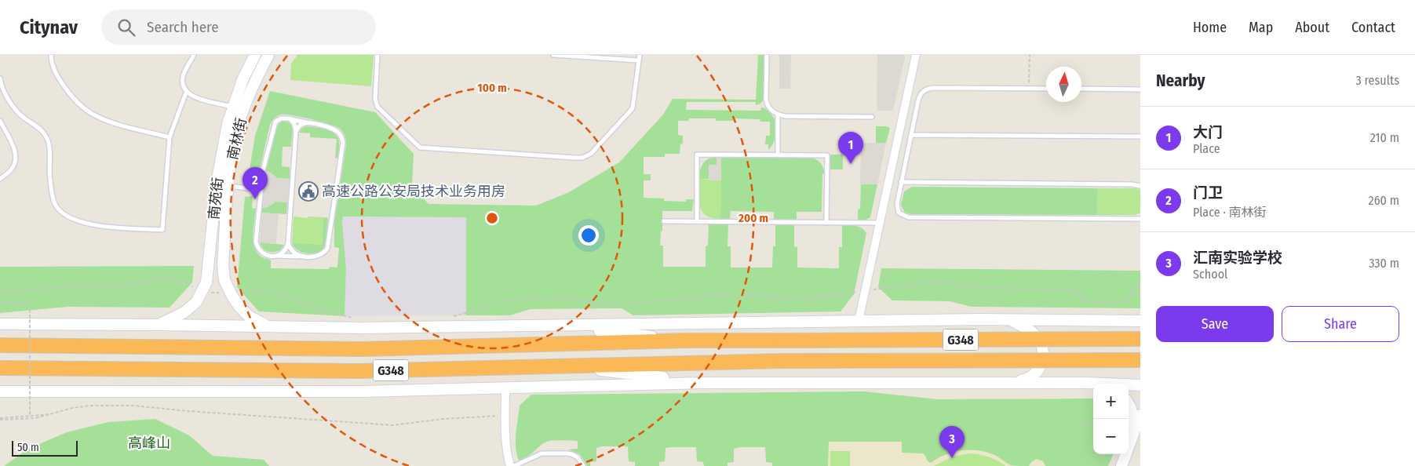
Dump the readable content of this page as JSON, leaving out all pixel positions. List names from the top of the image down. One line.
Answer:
{"streets":{"highway":["G348"],"street":["南林街","南苑街"]},"parks":["高峰山"],"places":{"public building":["高速公路公安局技术业务用房"]},"scale_bar":"50 m","north":"top","page":{"header":"Citynav","search":"Search here","nav":["Home","Map","About","Contact"],"heading":["Nearby","3 results"],"list":[{"mark":"1","name":"大门","note":"Place","value":"210 m"},{"mark":"2","name":"门卫","note":"Place · 南林街","value":"260 m"},{"mark":"3","name":"汇南实验学校","note":"School","value":"330 m"}],"pins":["1","2","3"],"buttons":["Save","Share"],"map_buttons":["+","−"],"scale":"50 m"},"rings":["100 m","200 m"]}
